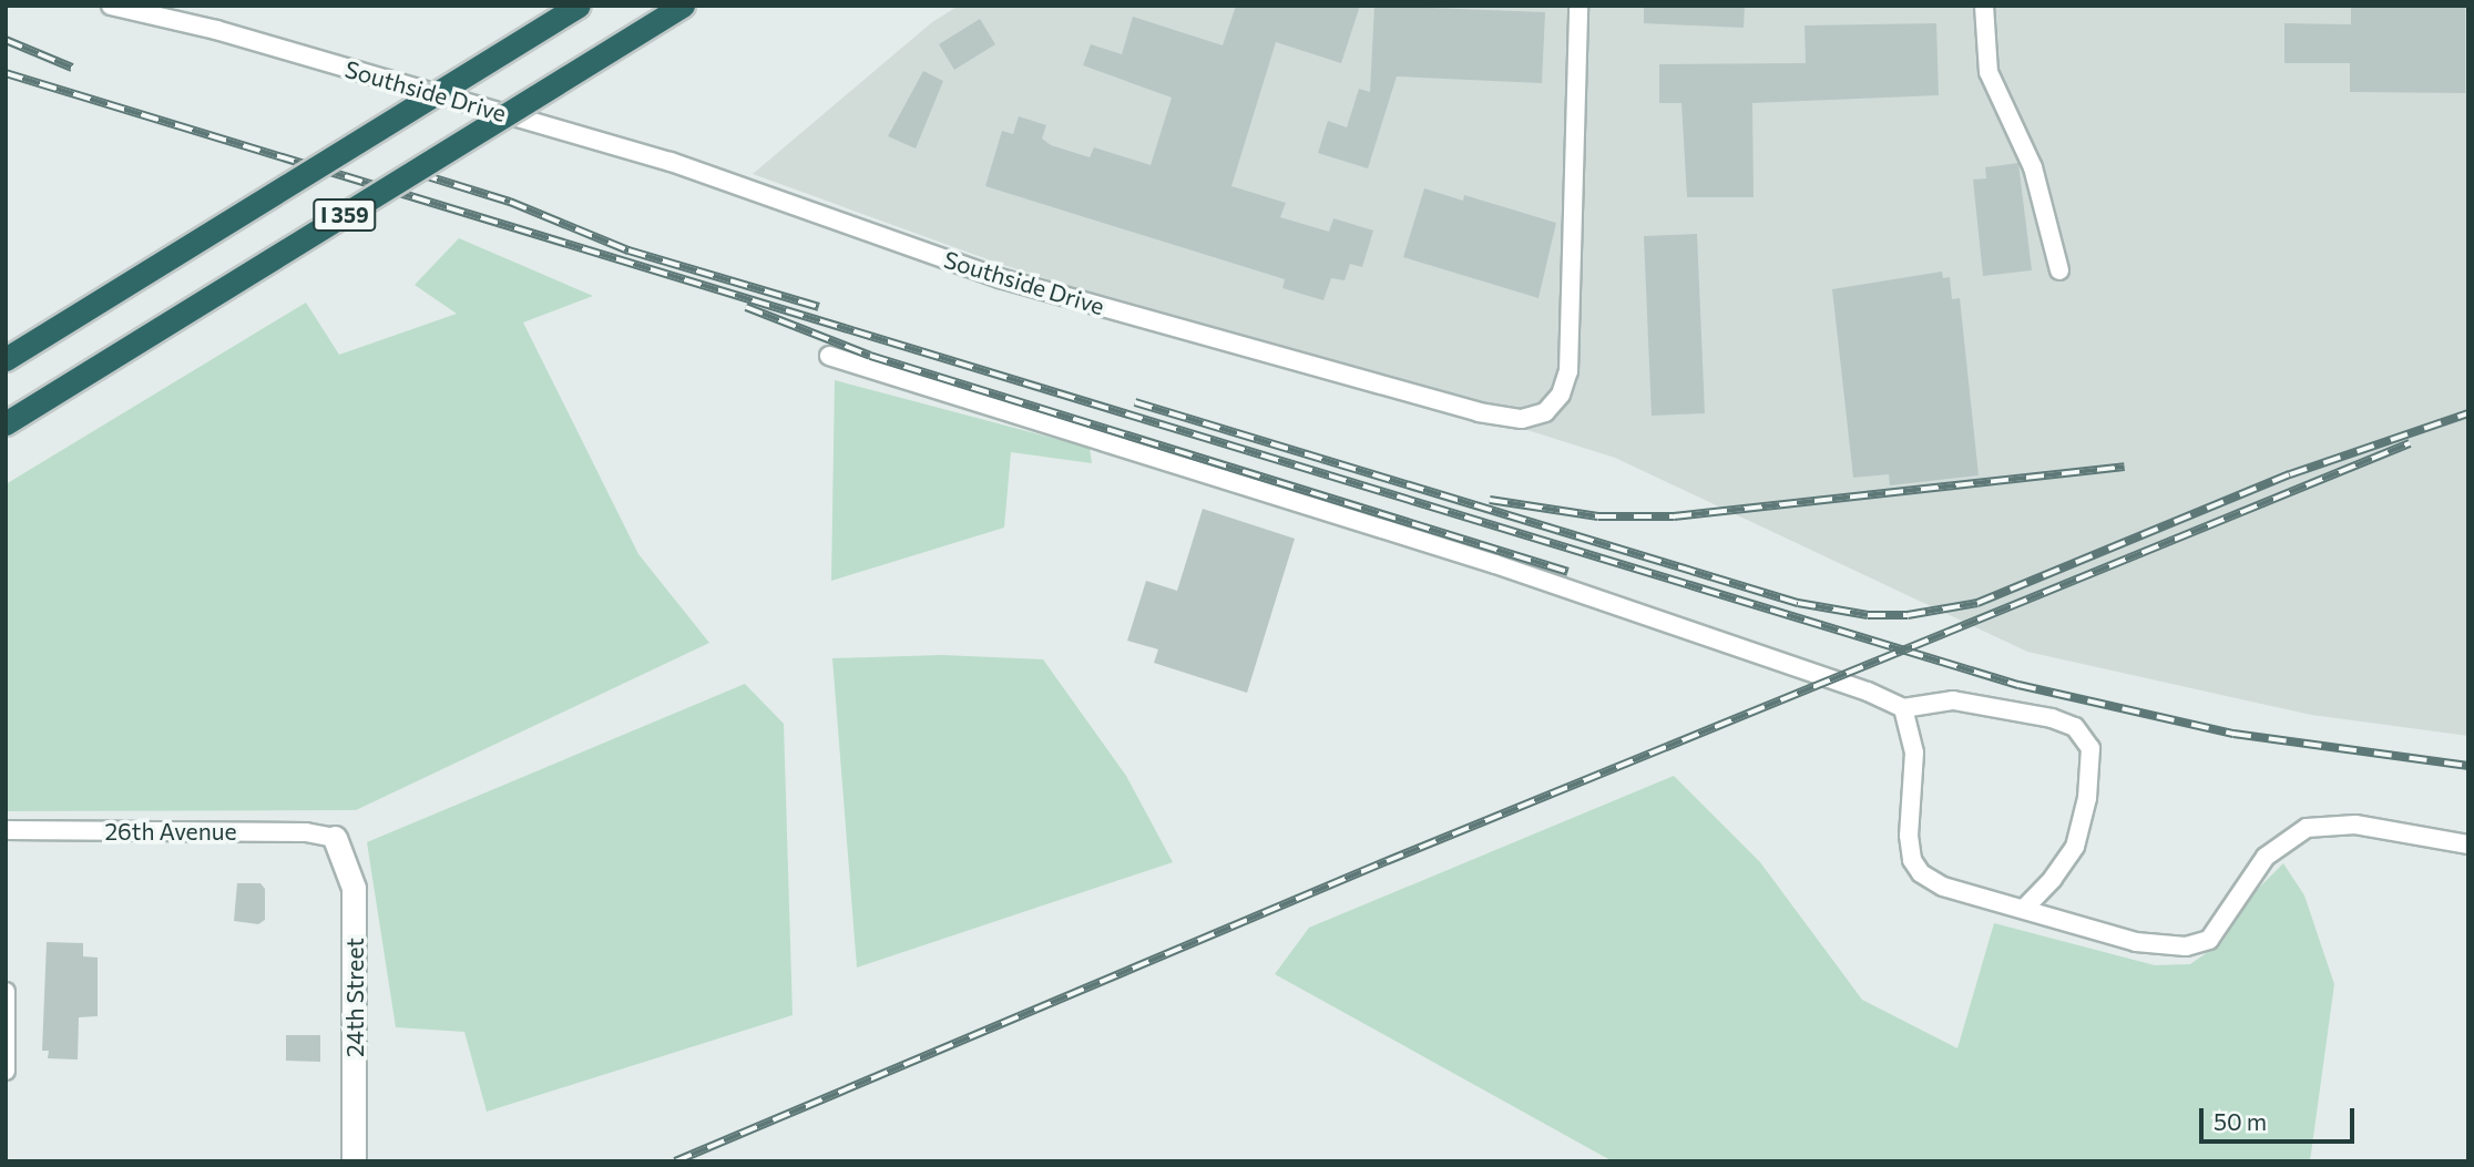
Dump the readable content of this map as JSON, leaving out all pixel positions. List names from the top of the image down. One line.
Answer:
{"streets":{"highway":["I 359"],"street":["Southside Drive","26th Avenue","24th Street"]},"crossings":[["26th Avenue","24th Street"]],"scale_bar":"50 m"}
